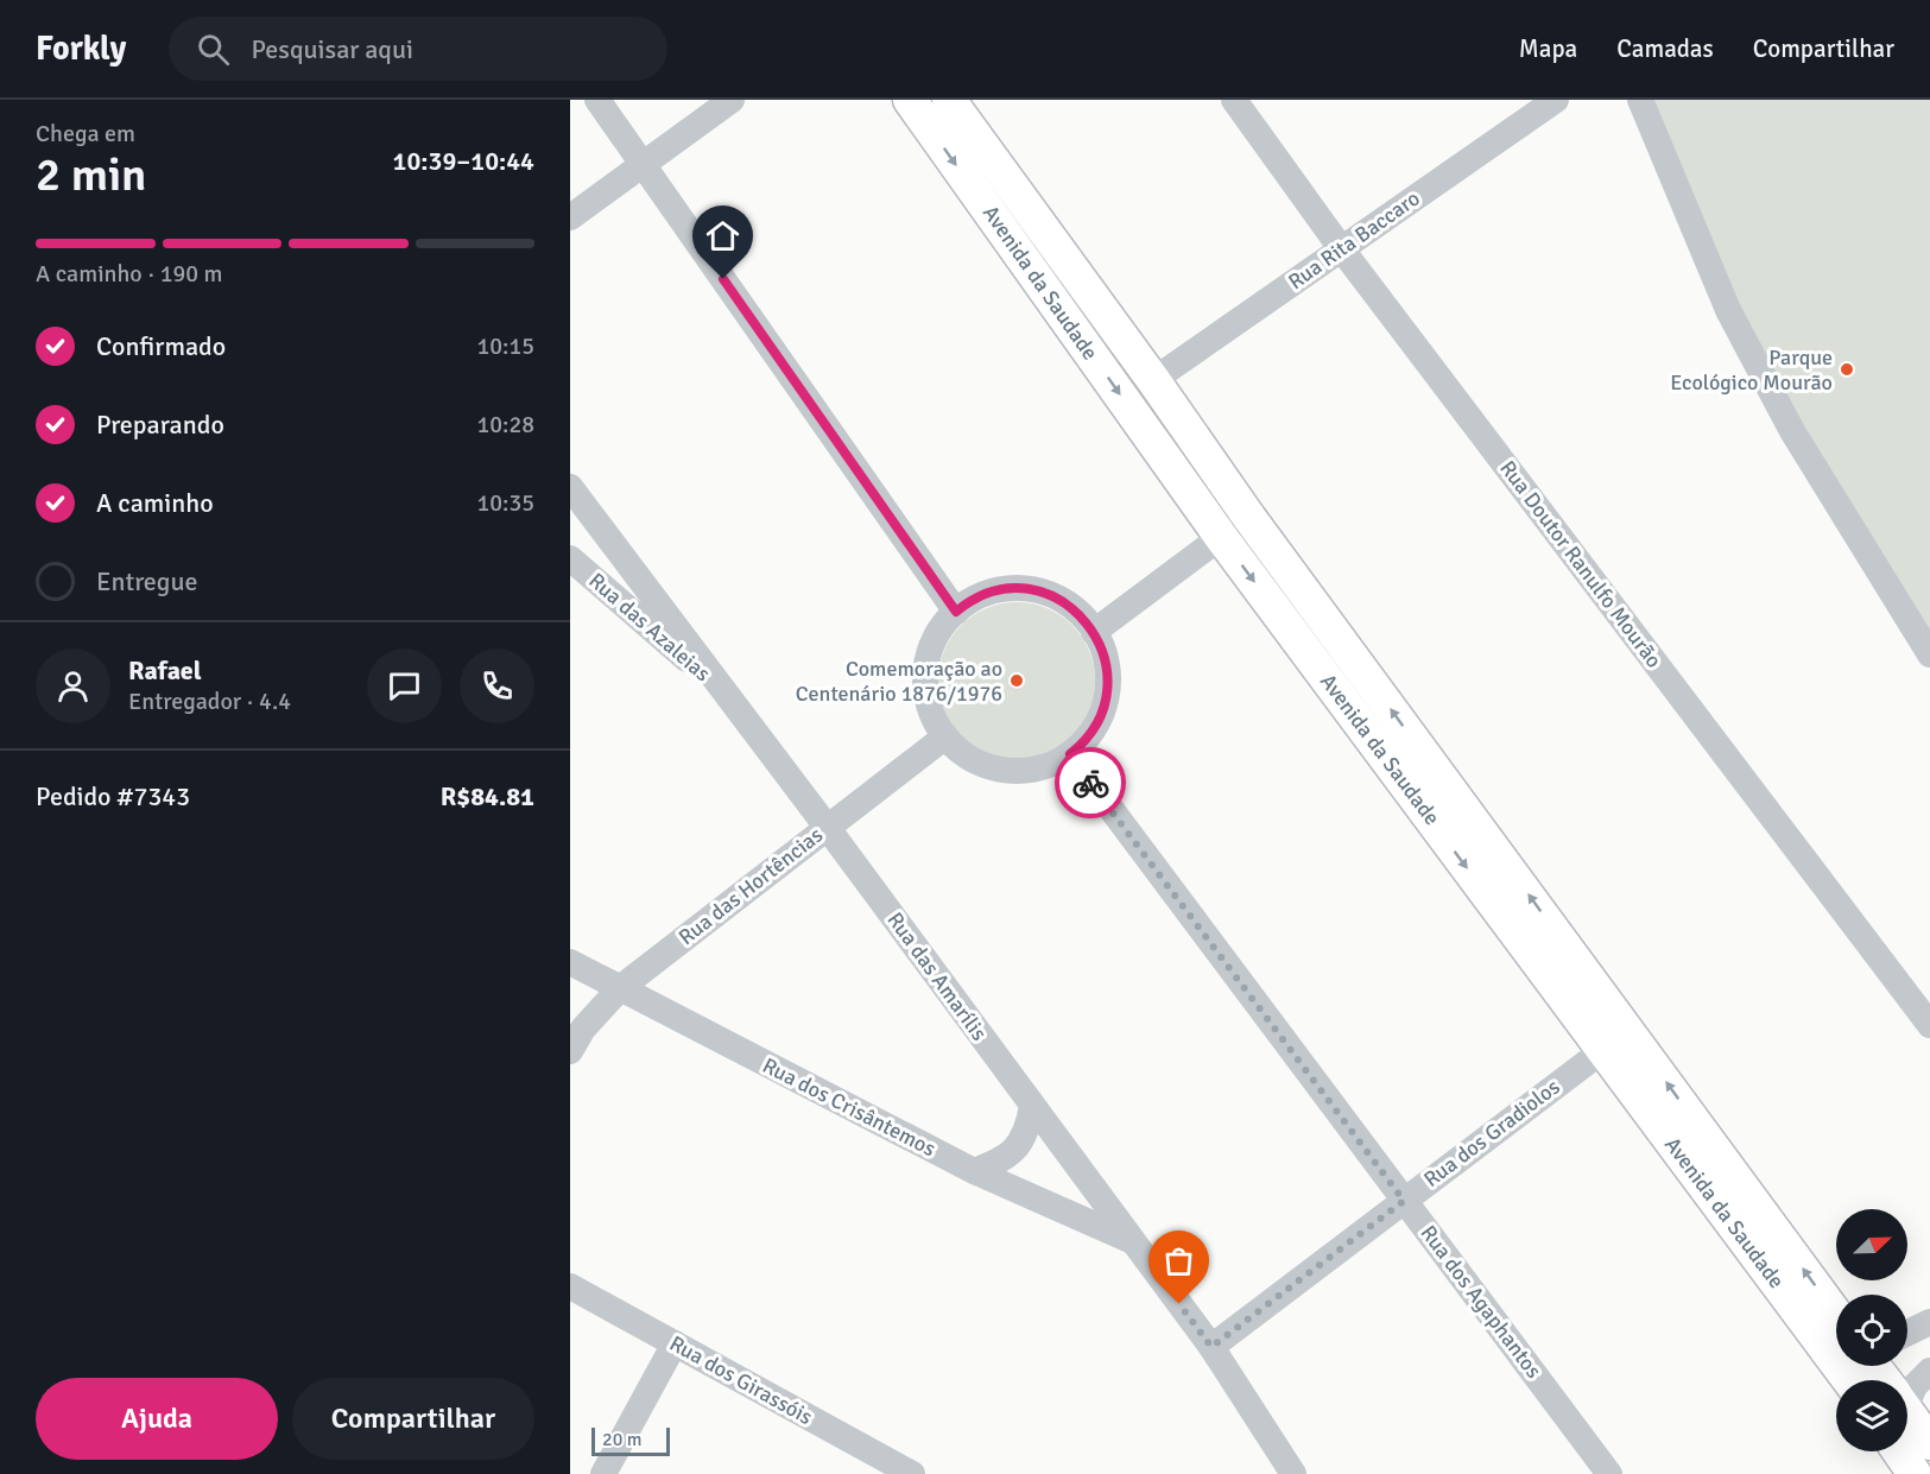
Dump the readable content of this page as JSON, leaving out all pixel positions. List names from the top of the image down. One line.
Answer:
{"streets":{"main road":["Avenida da Saudade"],"street":["Rua Rita Baccaro","Rua Doutor Ranulfo Mourão","Rua das Azaleias","Rua das Hortências","Rua das Amarílis","Rua dos Crisântemos","Rua dos Gradiolos","Rua dos Agaphantos","Rua dos Girassóis"]},"crossings":[["Rua Rita Baccaro","Avenida da Saudade"],["Rua Rita Baccaro","Rua Doutor Ranulfo Mourão"],["Avenida da Saudade","Rua dos Gradiolos"],["Rua das Azaleias","Rua das Amarílis"],["Rua das Hortências","Rua das Amarílis"],["Rua das Hortências","Rua dos Crisântemos"],["Rua das Hortências","Rua dos Agaphantos"],["Rua das Amarílis","Rua dos Crisântemos"],["Rua das Amarílis","Rua dos Gradiolos"],["Rua dos Gradiolos","Rua dos Agaphantos"]],"places":["Parque Ecológico Mourão","Comemoração ao Centenário 1876/1976"],"scale_bar":"20 m","north":"top right","page":{"header":"Forkly","search":"Pesquisar aqui","nav":["Mapa","Camadas","Compartilhar"],"heading":["2 min","Chega em","10:39–10:44"],"panel":["Rafael","Entregador · 4.4","Pedido #7343","R$84.81"],"bar":"A caminho · 190 m","list":[["Confirmado","10:15"],["Preparando","10:28"],["A caminho","10:35"],"Entregue"],"buttons":["Ajuda","Compartilhar"],"scale":"20 m"}}
